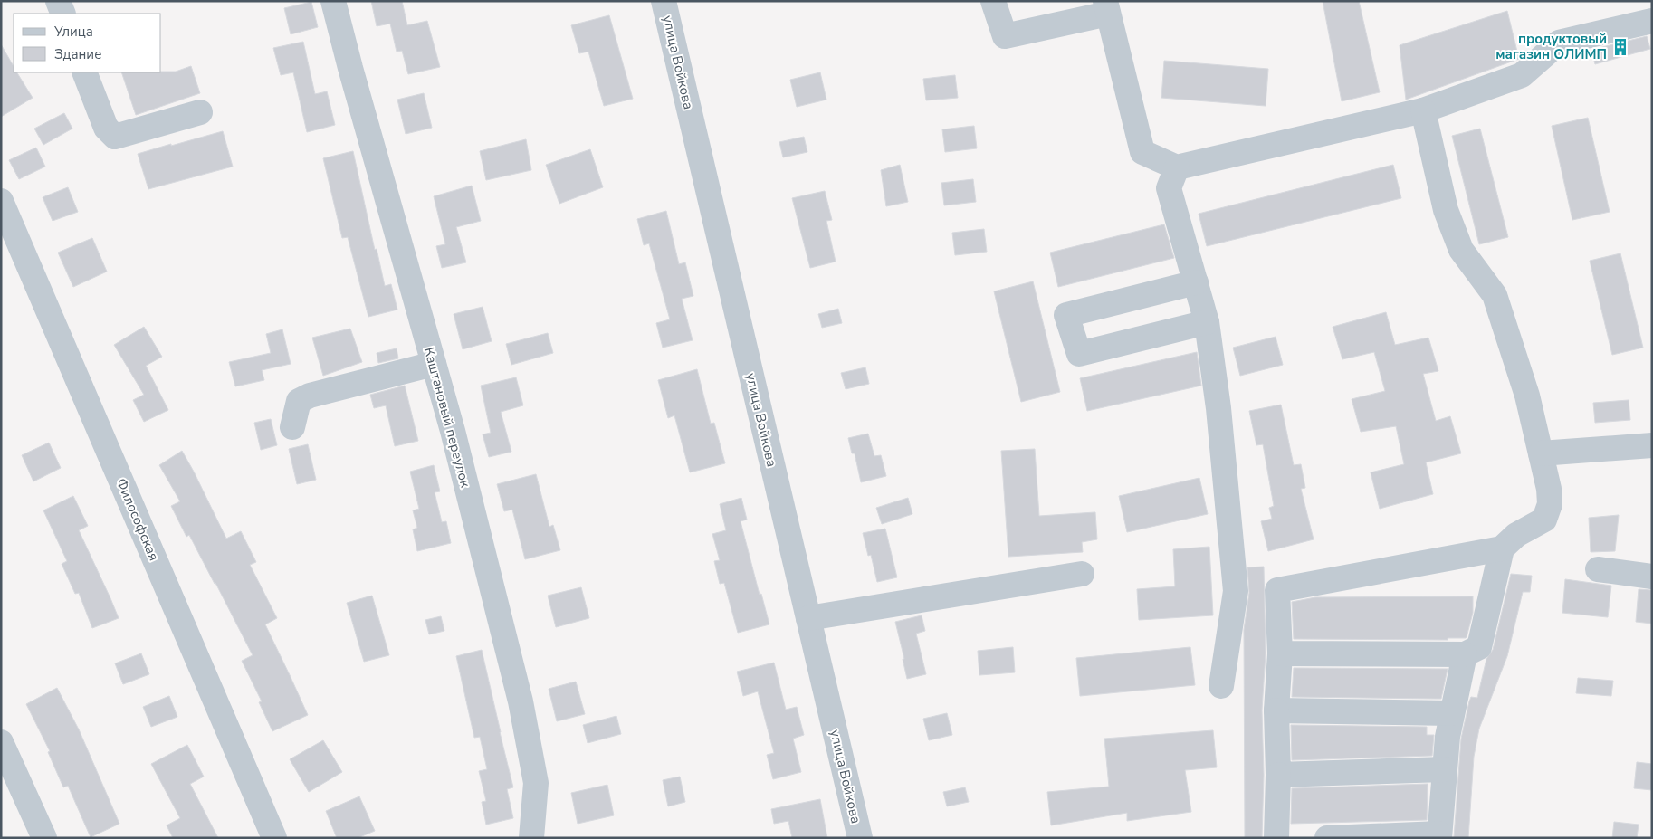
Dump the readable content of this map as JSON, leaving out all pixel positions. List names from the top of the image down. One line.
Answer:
{"streets":{"street":["улица Войкова","Каштановый переулок","Философская"]},"places":{"building":["продуктовый магазин ОЛИМП"]},"legend":["Улица","Здание"]}
